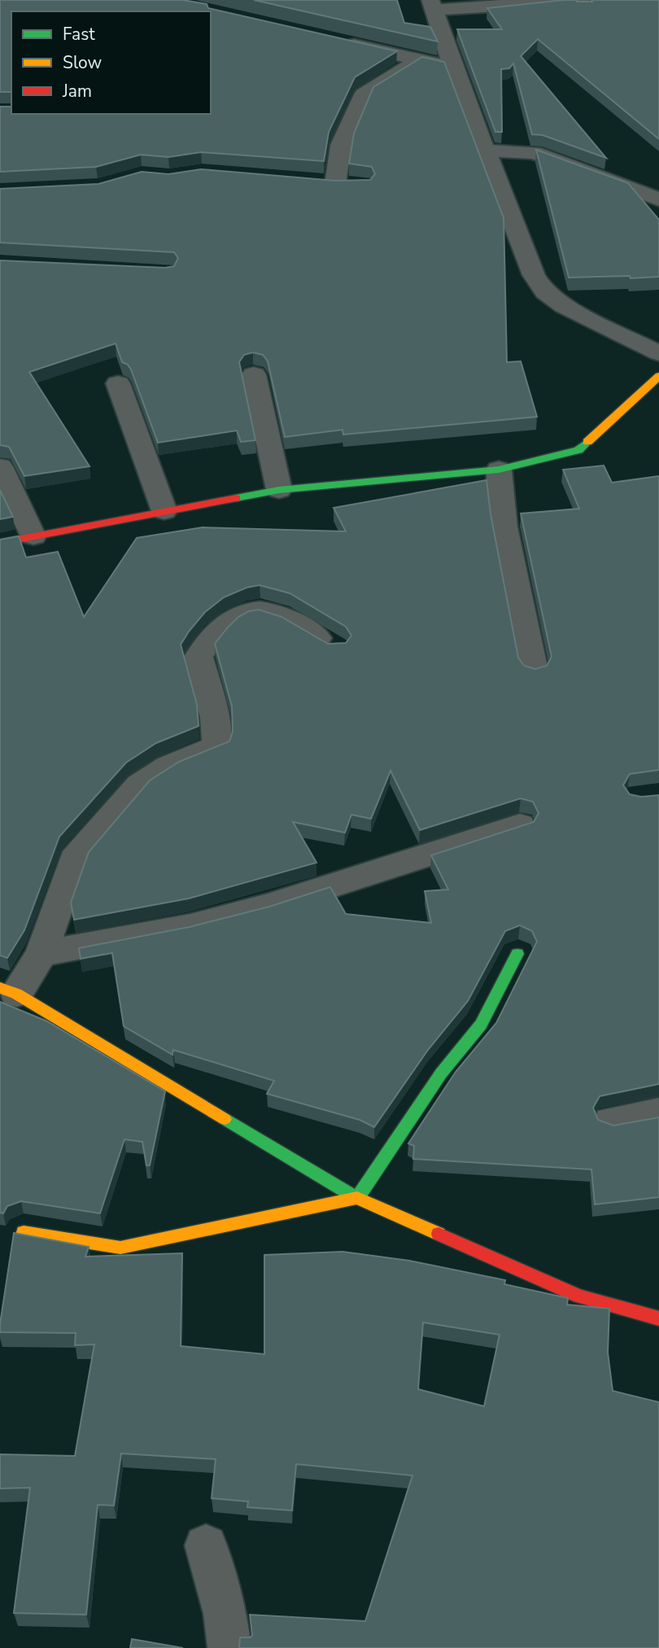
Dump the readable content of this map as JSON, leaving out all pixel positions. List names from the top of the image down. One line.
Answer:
{"legend":["Fast","Slow","Jam"]}
